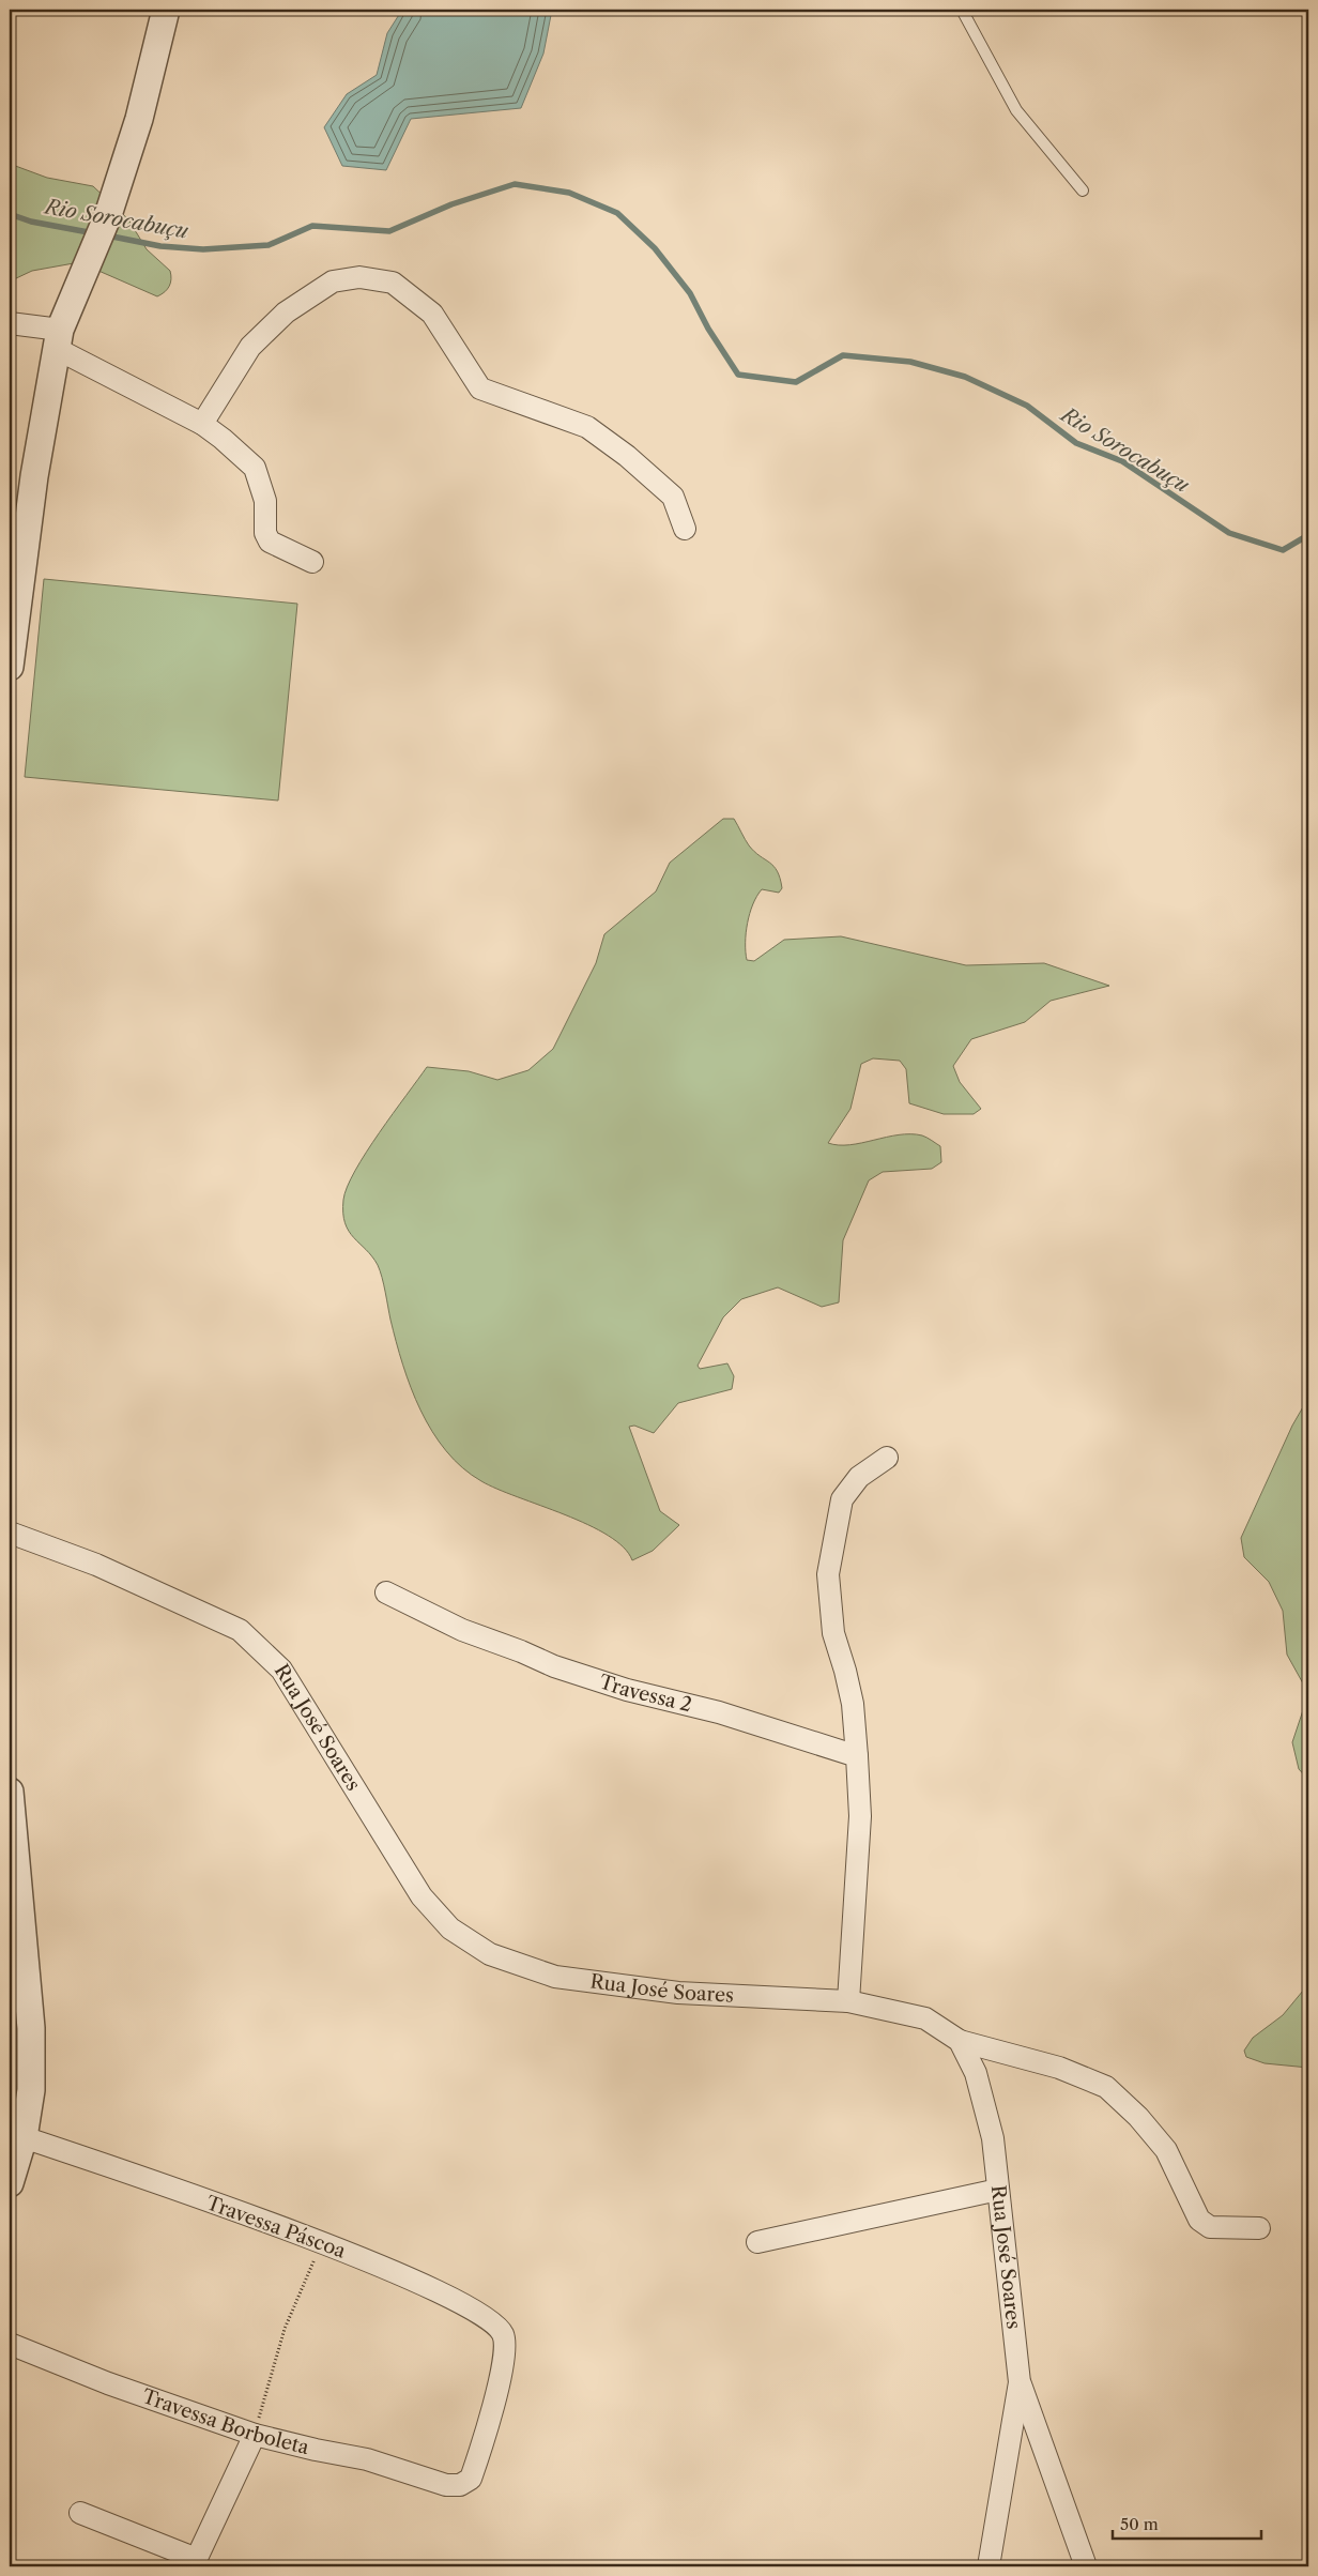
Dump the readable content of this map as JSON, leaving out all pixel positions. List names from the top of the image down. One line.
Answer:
{"streets":{"street":["Travessa 2","Rua José Soares","Travessa Páscoa","Travessa Borboleta"]},"crossings":[["Travessa Páscoa","Travessa Borboleta"]],"water":["Rio Sorocabuçu"],"scale_bar":"50 m"}
